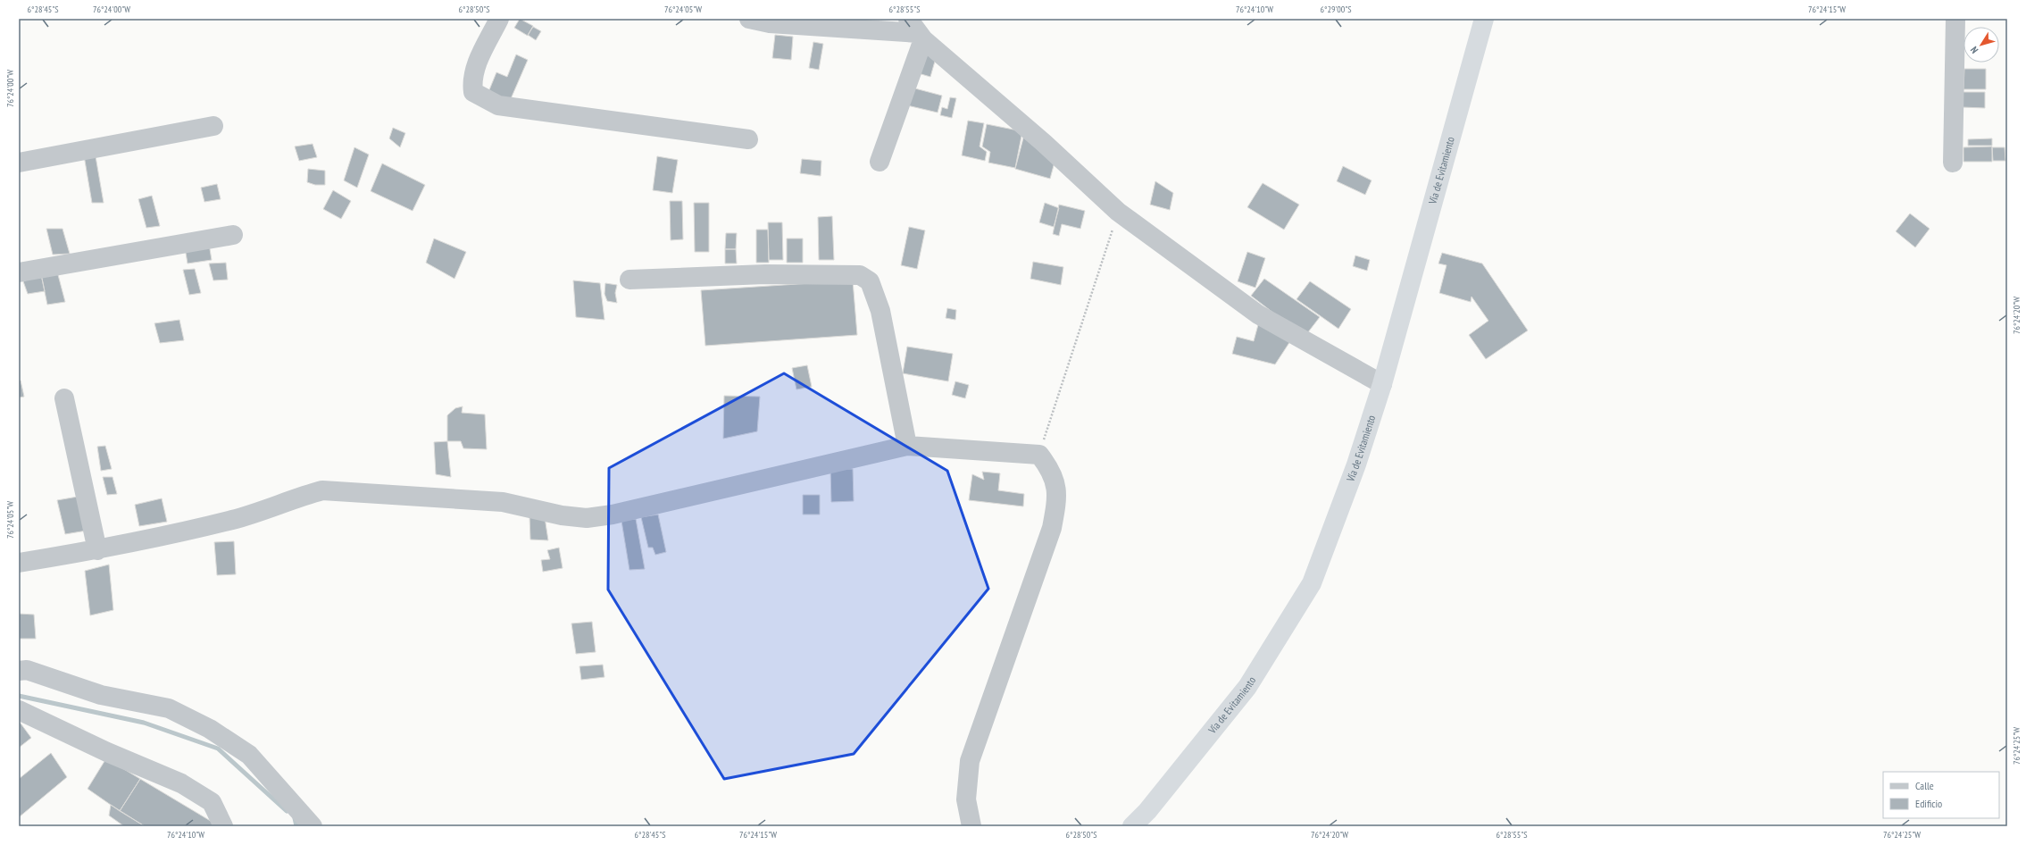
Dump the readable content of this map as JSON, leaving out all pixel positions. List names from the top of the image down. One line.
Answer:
{"streets":{"highway":["Vía de Evitamiento"]},"legend":["Calle","Edificio"],"north":"bottom left","coordinates":["6°28'45\"S","76°24'00\"W","6°28'50\"S","76°24'05\"W","6°28'55\"S","76°24'10\"W","6°29'00\"S","76°24'15\"W","76°24'20\"W","76°24'25\"W"]}
